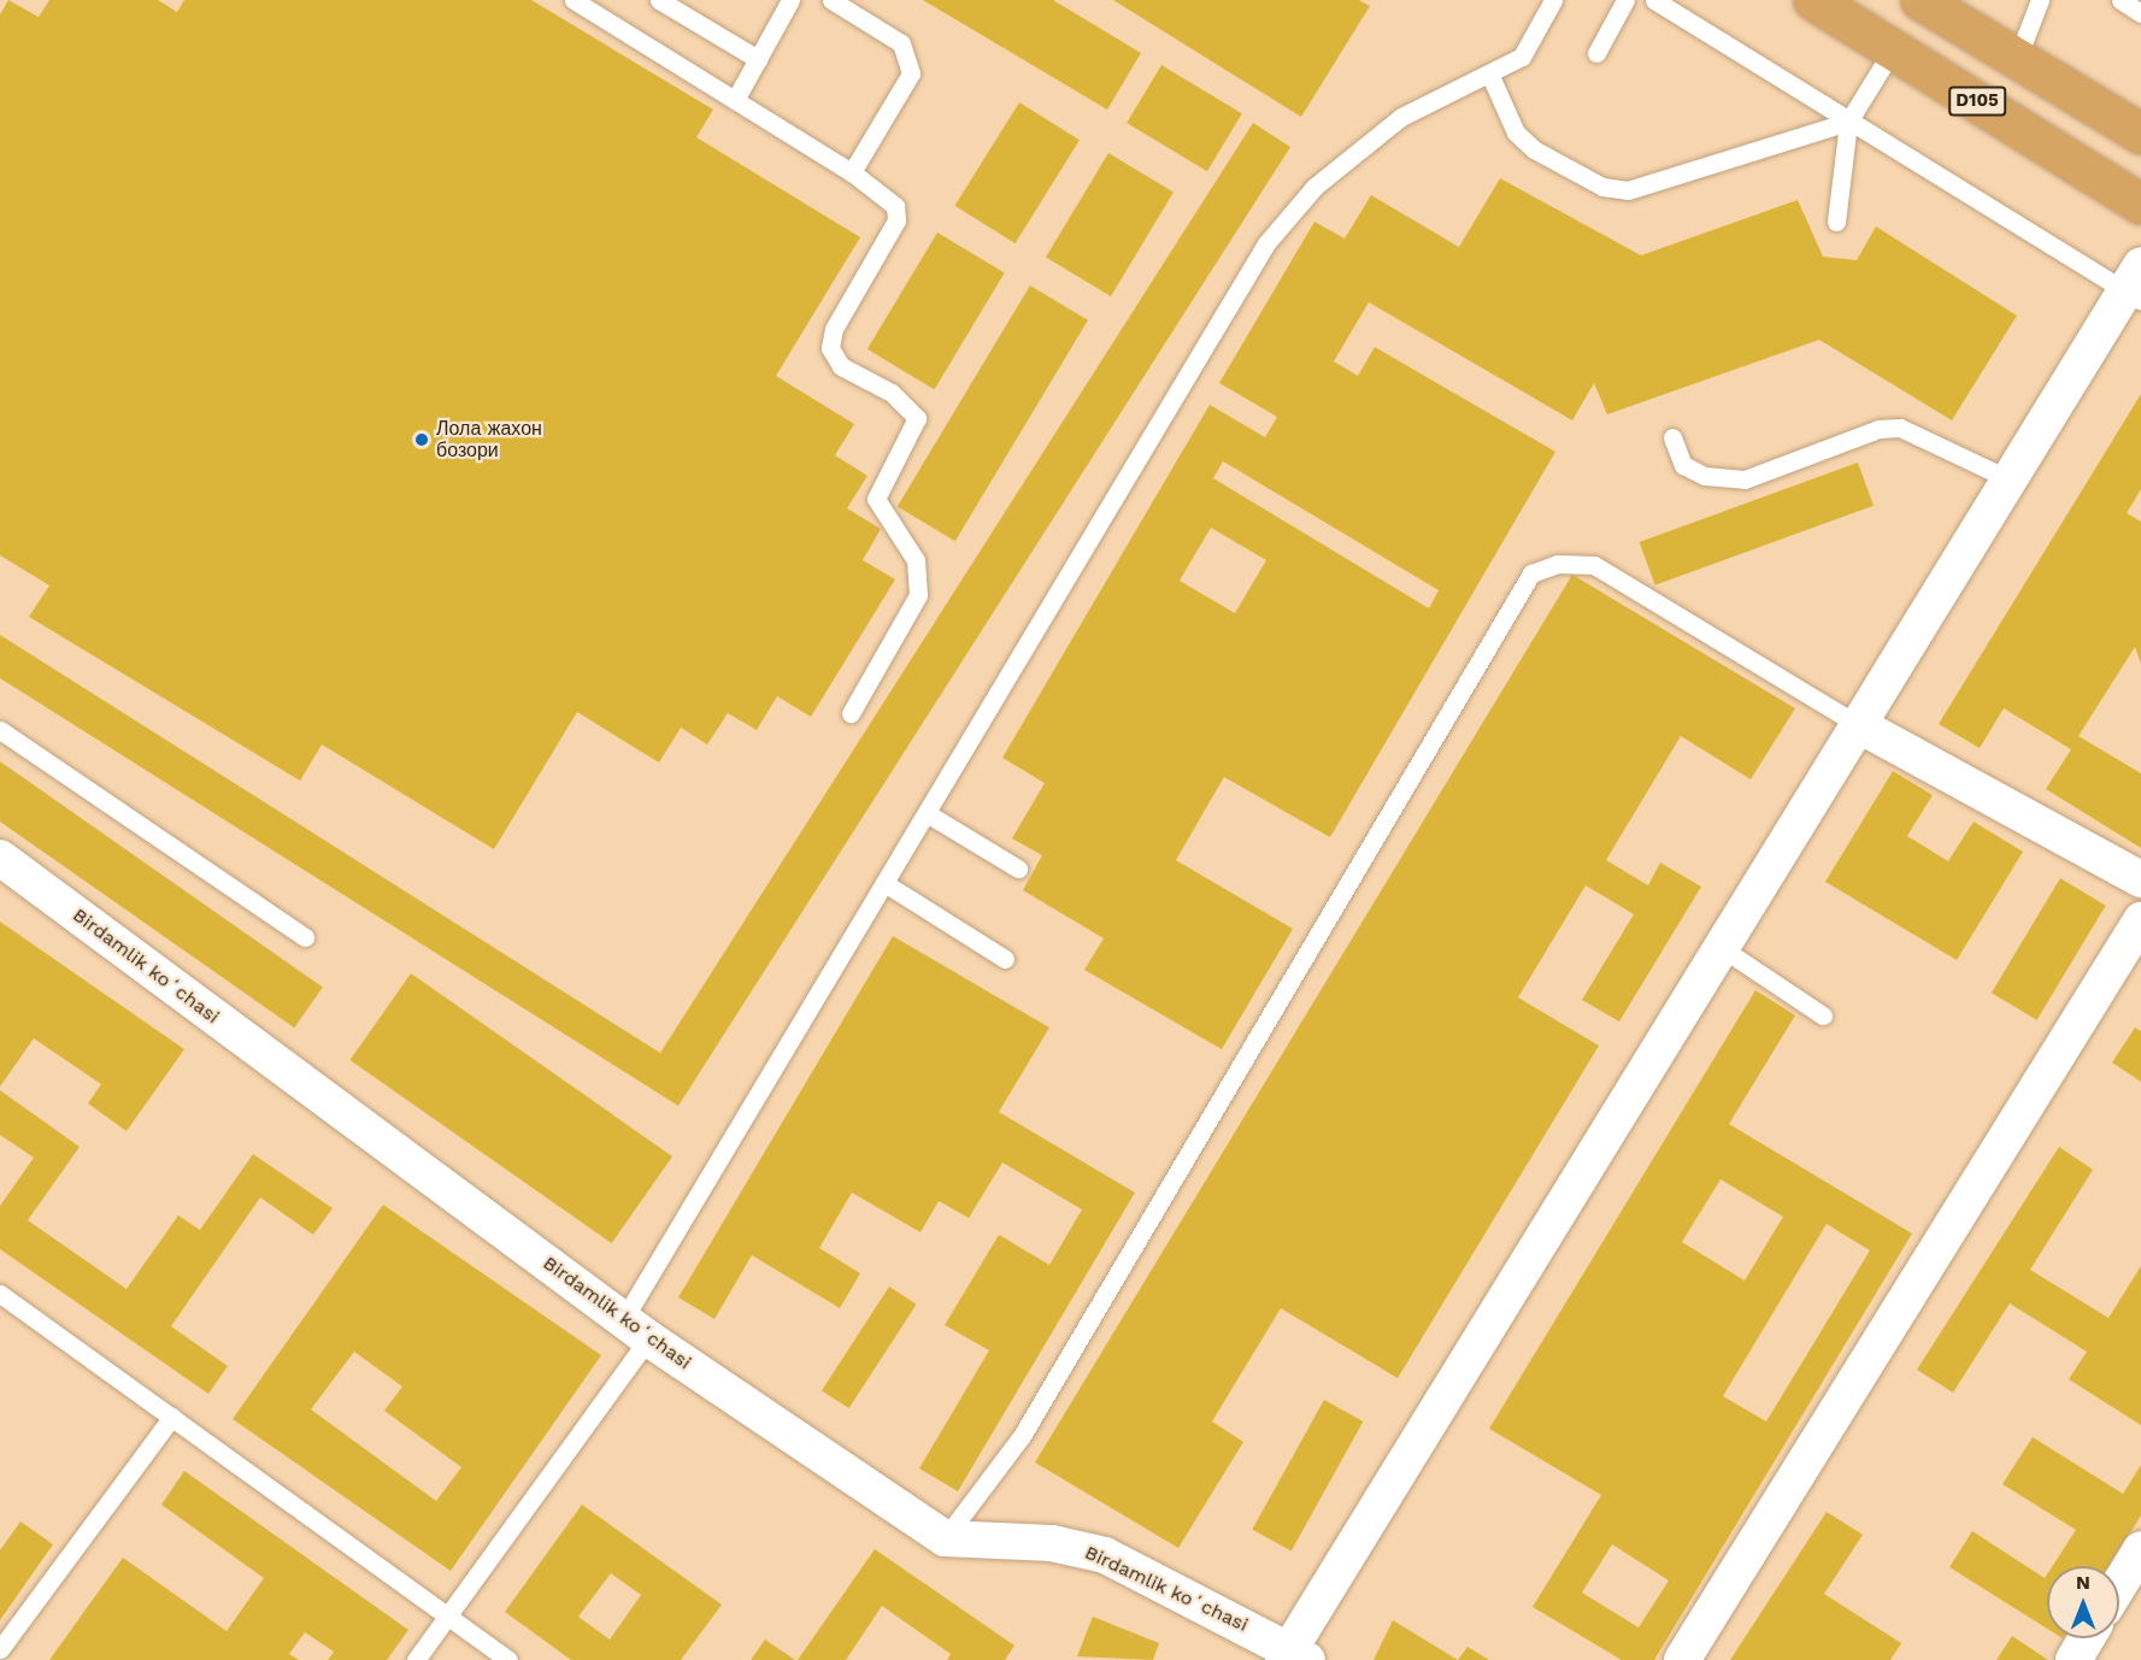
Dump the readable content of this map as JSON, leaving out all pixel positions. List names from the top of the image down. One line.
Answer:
{"streets":{"highway":["D105"],"street":["Birdamlik koʻchasi"]},"places":["Лола жахон бозори"],"north":"top"}
